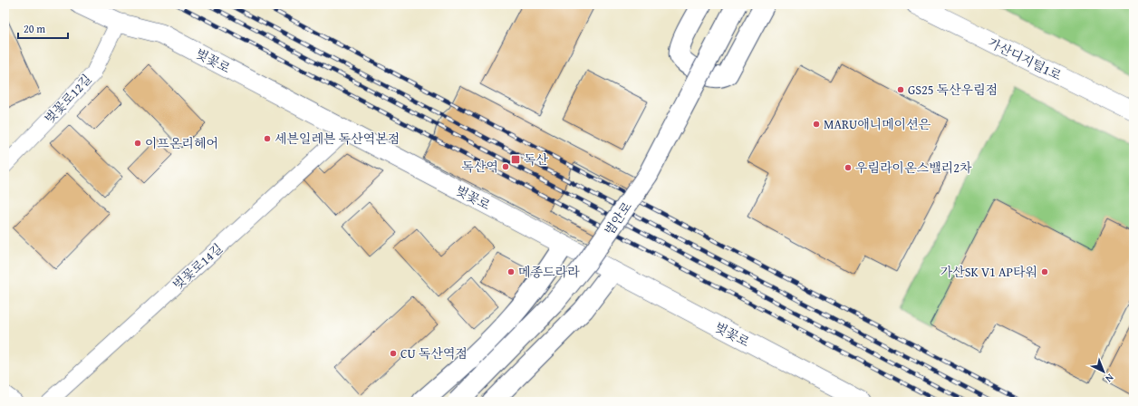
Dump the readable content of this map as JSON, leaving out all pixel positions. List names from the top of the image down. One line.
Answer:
{"streets":{"main road":["범안로"],"street":["가산디지털1로","벚꽃로","벚꽃로12길","벚꽃로14길"]},"crossings":[["벚꽃로","벚꽃로12길"],["벚꽃로","벚꽃로14길"]],"places":{"other":["GS25 독산우림점","MARU애니메이션은","세븐일레븐 독산역본점","이프온리헤어","독산역","우림라이온스밸리2차","메종드라라","가산SK V1 AP타워","CU 독산역점"],"transit":["독산"]},"scale_bar":"20 m","north":"bottom right"}
